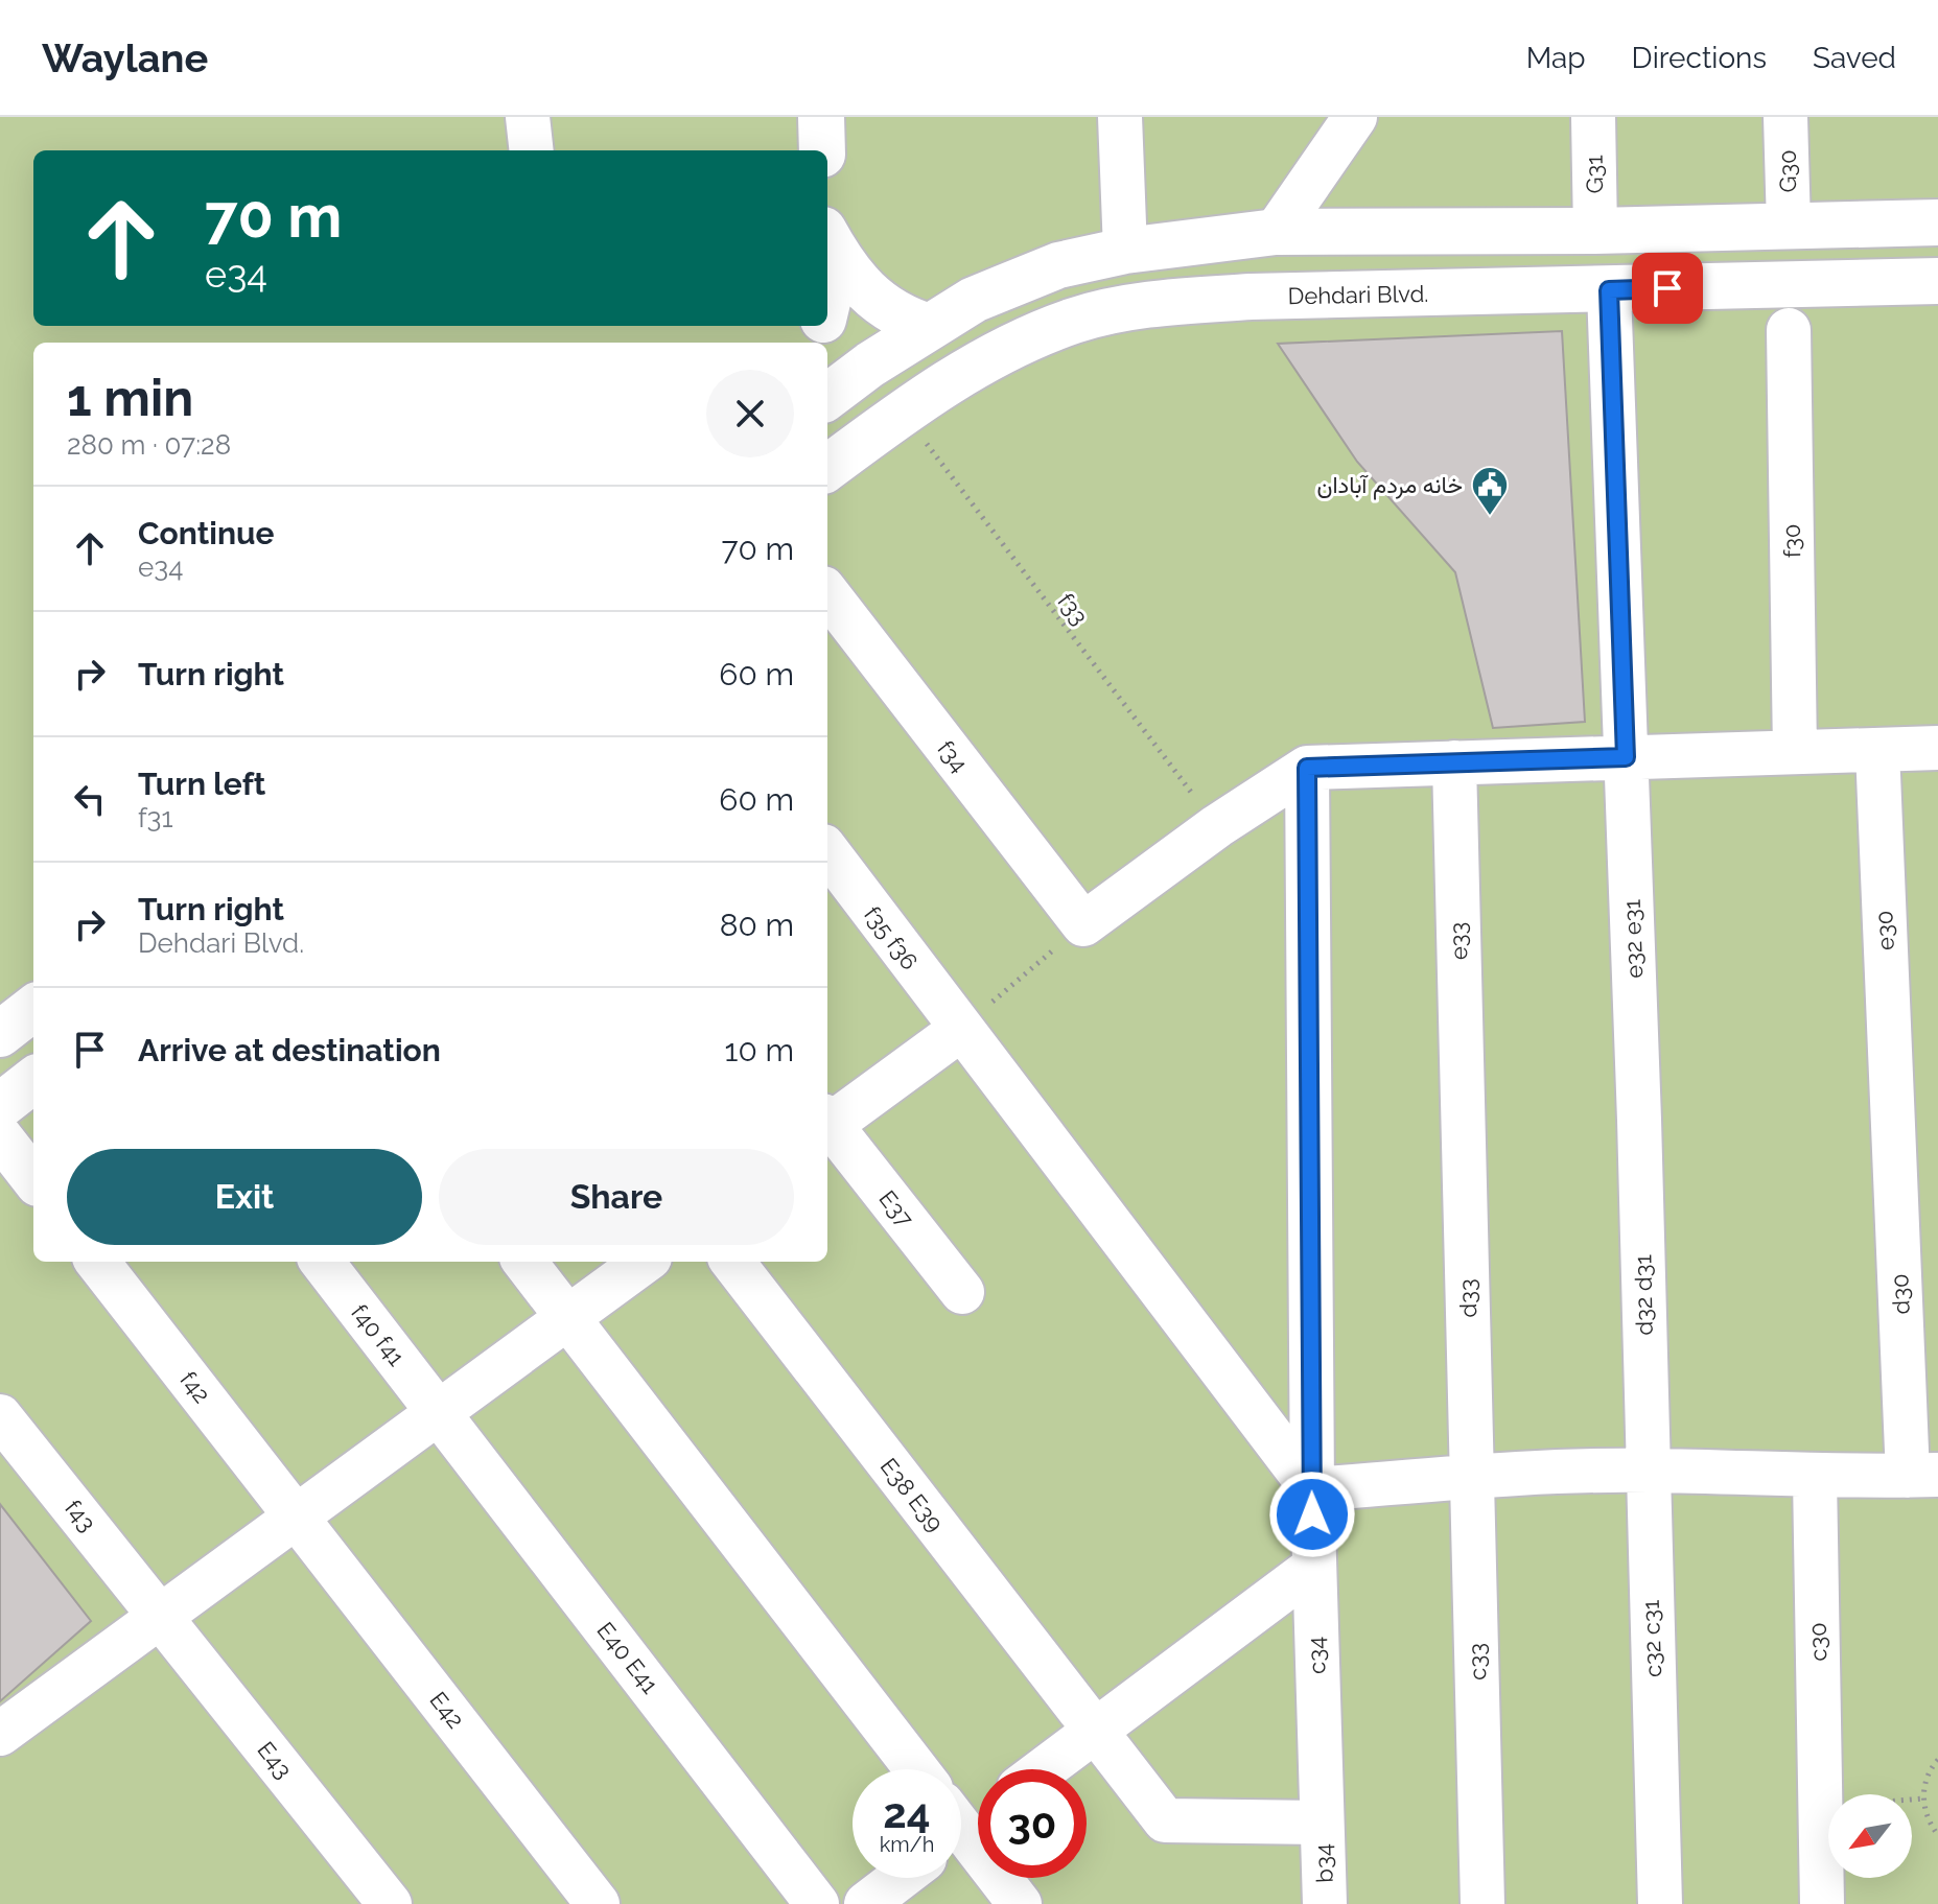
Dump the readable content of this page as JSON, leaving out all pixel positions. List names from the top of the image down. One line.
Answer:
{"streets":{"main road":["Dehdari Blvd."],"street":["G30","G31","f30","f34","e30","f35 f36","e32 e31","e33","E37","d30","d32 d31","d33","f40 f41","f42","E38 E39","f43","c32 c31","c30","c34","E40 E41","c33","E42","E43","b34"],"path":["f33"]},"crossings":[["Dehdari Blvd.","f33"],["Dehdari Blvd.","e32 e31"],["e30","d30"],["f35 f36","c34"],["e32 e31","d32 d31"],["e33","d33"],["d32 d31","c32 c31"],["d33","c33"],["f40 f41","E40 E41"],["f42","E42"],["E38 E39","c34"],["E38 E39","b34"],["f43","E43"],["c34","b34"]],"places":{"public building":["خانه مردم آبادان"]},"north":"bottom left","page":{"header":"Waylane","nav":["Map","Directions","Saved"],"turn":["70 m","e34"],"heading":["1 min","280 m · 07:28"],"list":[{"name":"Continue","note":"e34","value":"70 m"},{"name":"Turn right","value":"60 m"},{"name":"Turn left","note":"f31","value":"60 m"},{"name":"Turn right","note":"Dehdari Blvd.","value":"80 m"},{"name":"Arrive at destination","value":"10 m"}],"buttons":["Exit","Share"],"speed":"24 km/h","limit":"30"}}
